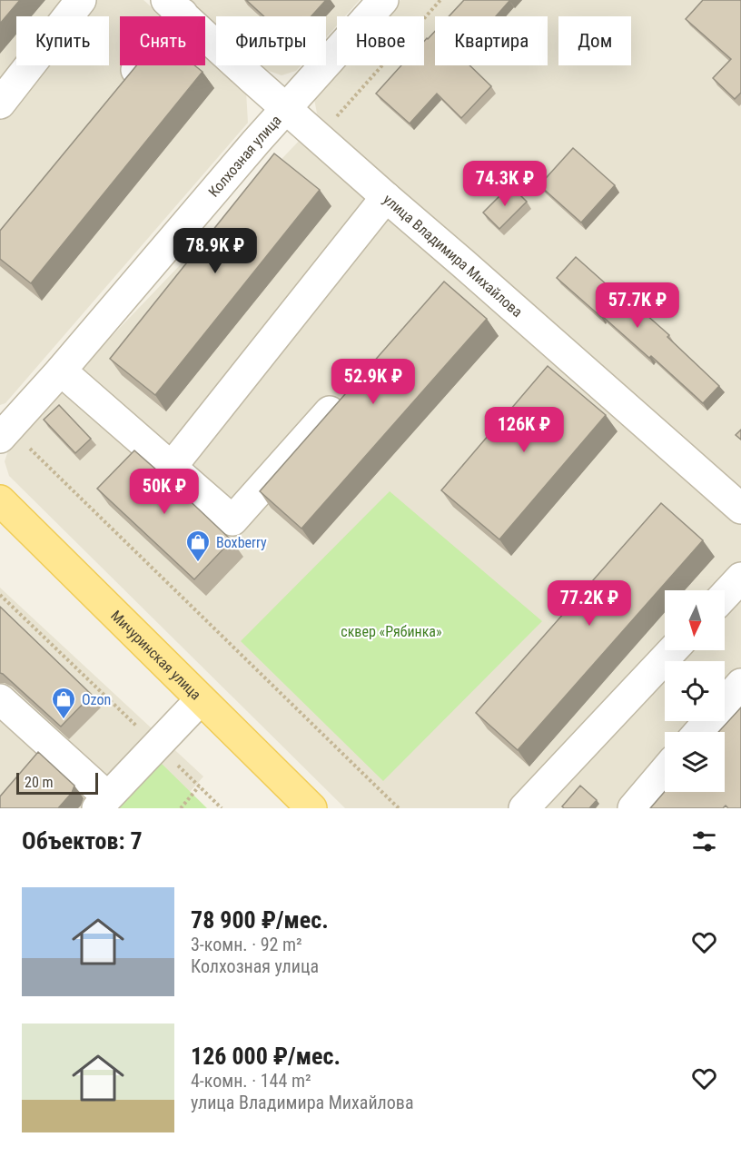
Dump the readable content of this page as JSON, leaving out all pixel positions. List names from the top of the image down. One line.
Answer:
{"streets":{"main road":["Мичуринская улица"],"street":["Колхозная улица","улица Владимира Михайлова"]},"crossings":[["Колхозная улица","улица Владимира Михайлова"]],"parks":["сквер «Рябинка»"],"places":{"shop":["Boxberry","Ozon"]},"scale_bar":"20 m","north":"bottom","page":{"chip":["Купить","Снять","Фильтры","Новое","Квартира","Дом"],"price":["74.3K ₽","78.9K ₽","57.7K ₽","52.9K ₽","126K ₽","50K ₽","77.2K ₽"],"scale":"20 m","heading":"Объектов: 7","list":[{"name":"78 900 ₽/мес.","note":"3-комн. · 92 m² · Колхозная улица"},{"name":"126 000 ₽/мес.","note":"4-комн. · 144 m² · улица Владимира Михайлова"}]}}
